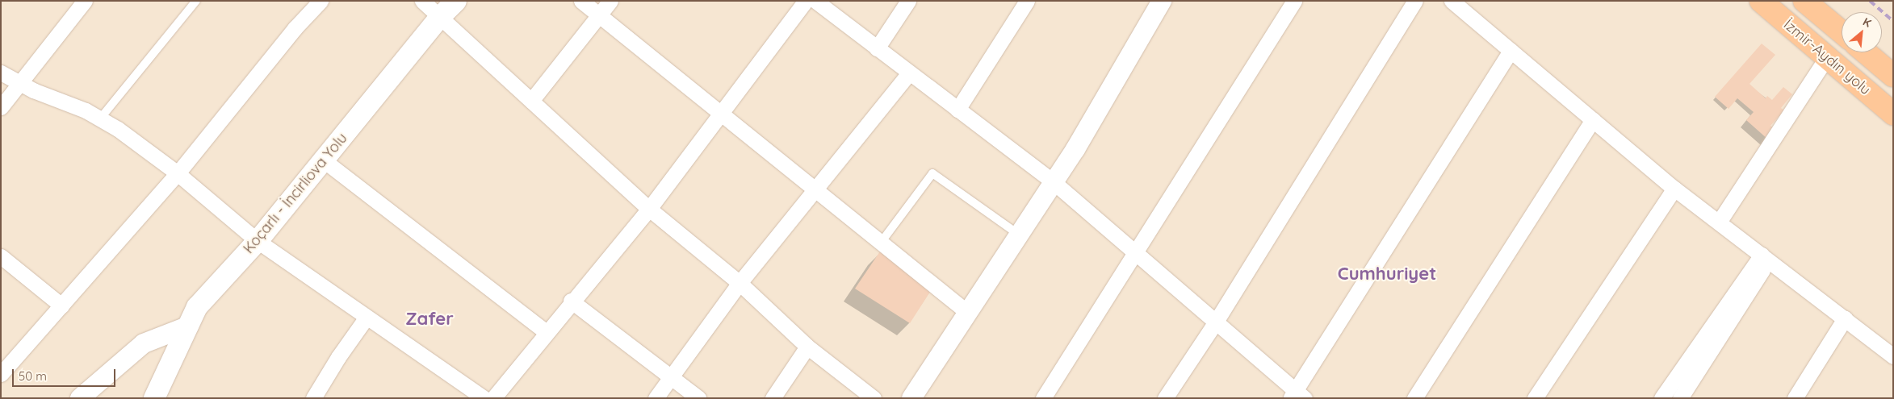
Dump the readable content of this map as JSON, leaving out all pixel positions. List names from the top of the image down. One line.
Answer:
{"streets":{"highway":["İzmir-Aydın yolu"],"main road":["Koçarlı - İncirliova Yolu"]},"districts":["Cumhuriyet","Zafer"],"scale_bar":"50 m","north":"top right"}
